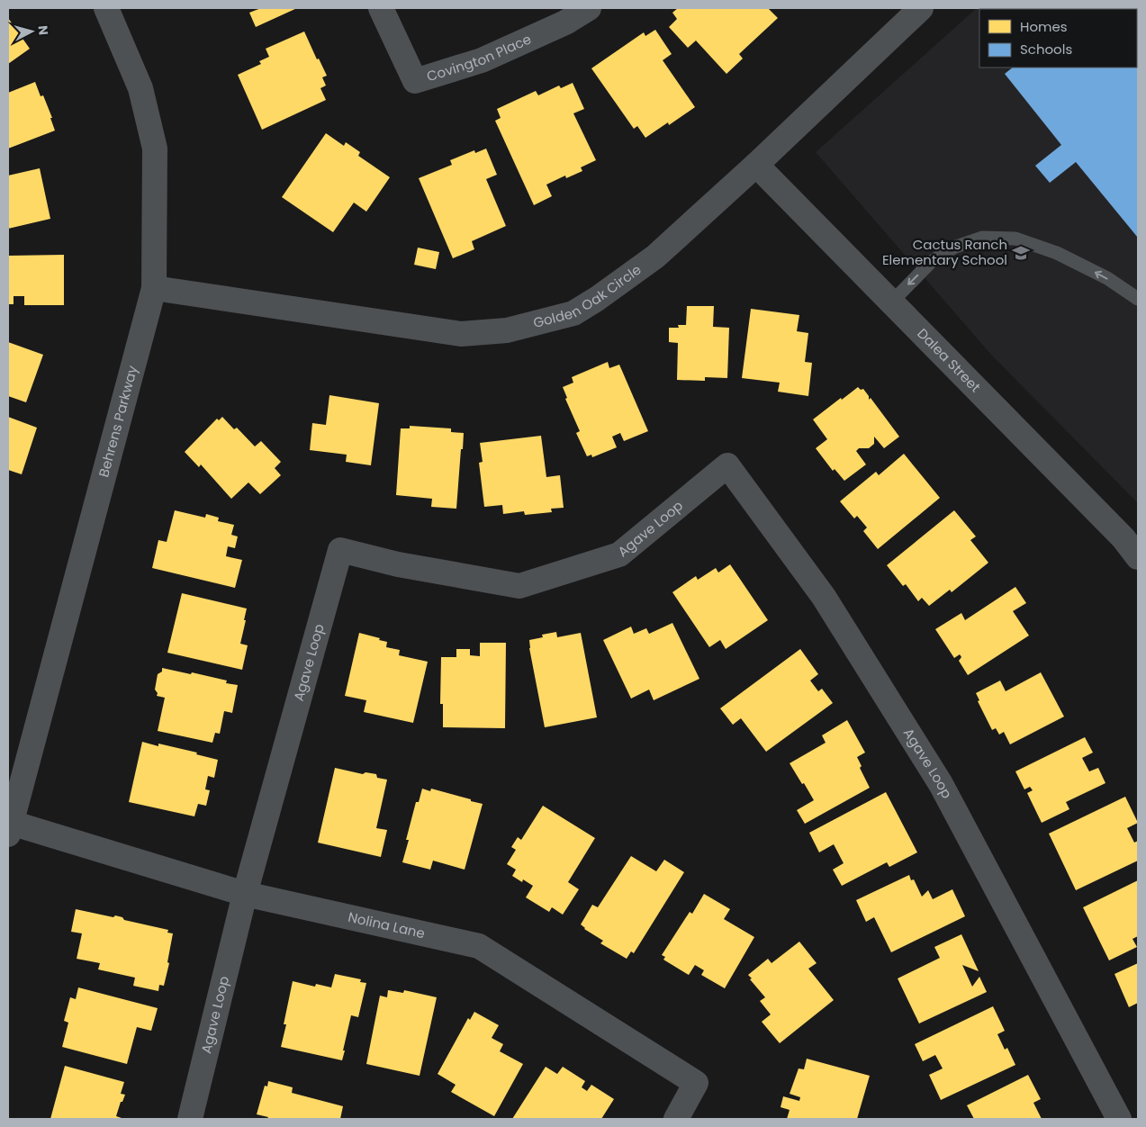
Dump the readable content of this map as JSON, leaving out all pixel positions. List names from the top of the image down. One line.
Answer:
{"streets":{"street":["Covington Place","Golden Oak Circle","Dalea Street","Behrens Parkway","Agave Loop","Nolina Lane"]},"crossings":[["Golden Oak Circle","Dalea Street"],["Golden Oak Circle","Behrens Parkway"],["Behrens Parkway","Nolina Lane"],["Agave Loop","Nolina Lane"]],"places":{"school or university":["Cactus Ranch Elementary School"]},"legend":["Homes","Schools"],"north":"right"}
